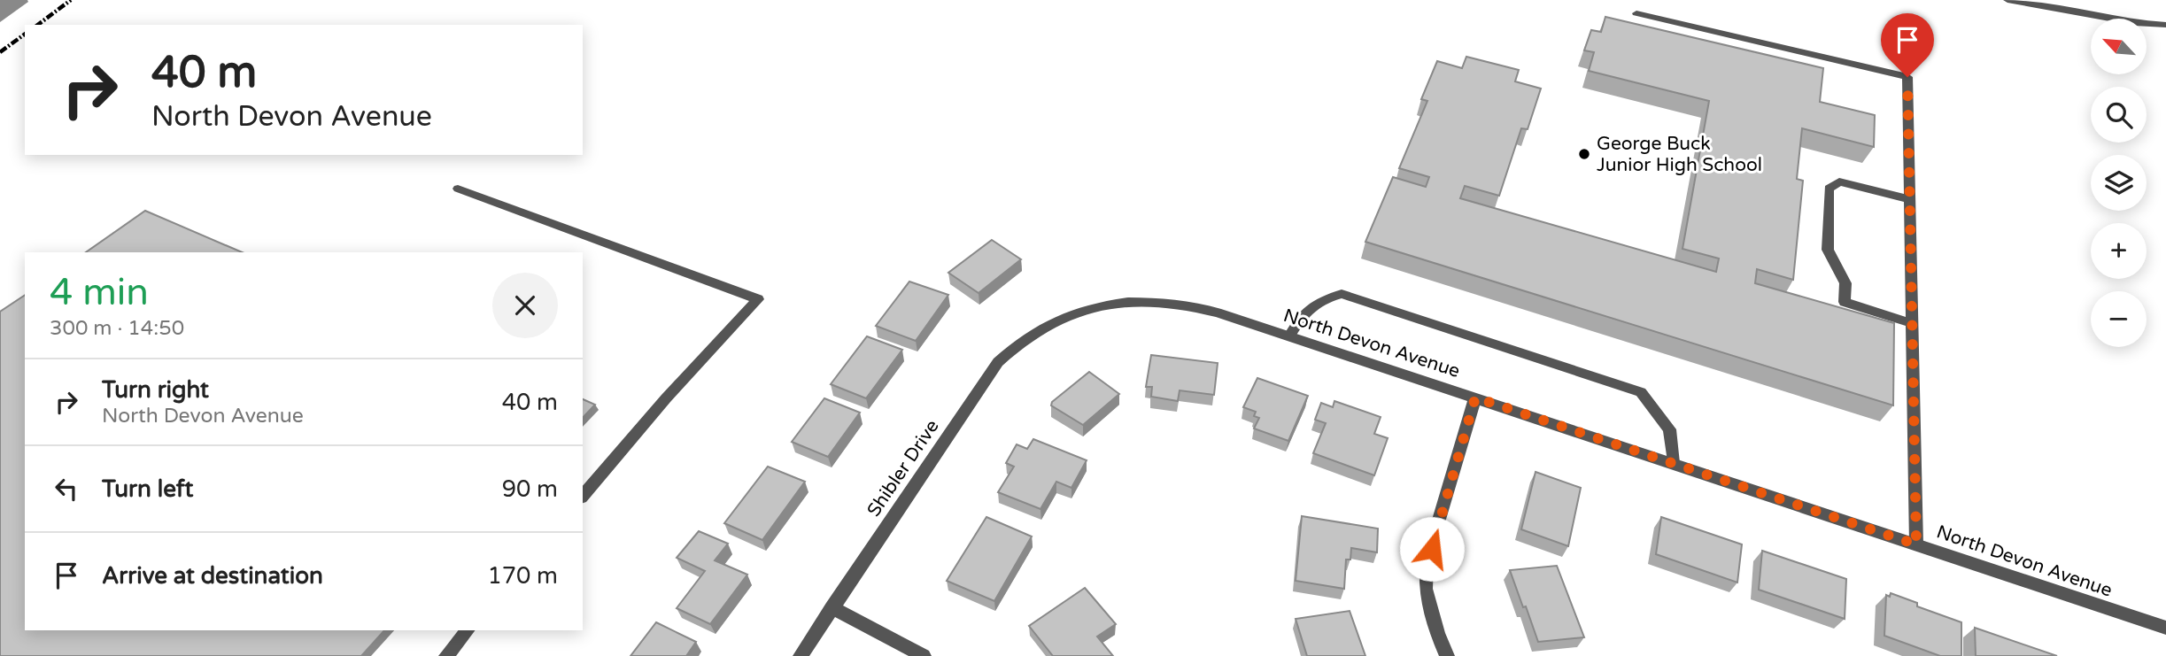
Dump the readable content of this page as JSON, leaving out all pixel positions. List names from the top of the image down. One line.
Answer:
{"streets":{"street":["North Devon Avenue","Shibler Drive"]},"crossings":[["North Devon Avenue","Shibler Drive"]],"places":["George Buck Junior High School"],"north":"top left","page":{"map_buttons":["+","−"],"turn":["40 m","North Devon Avenue"],"heading":["4 min","300 m · 14:50"],"list":[{"name":"Turn right","note":"North Devon Avenue","value":"40 m"},{"name":"Turn left","value":"90 m"},{"name":"Arrive at destination","value":"170 m"}]}}
